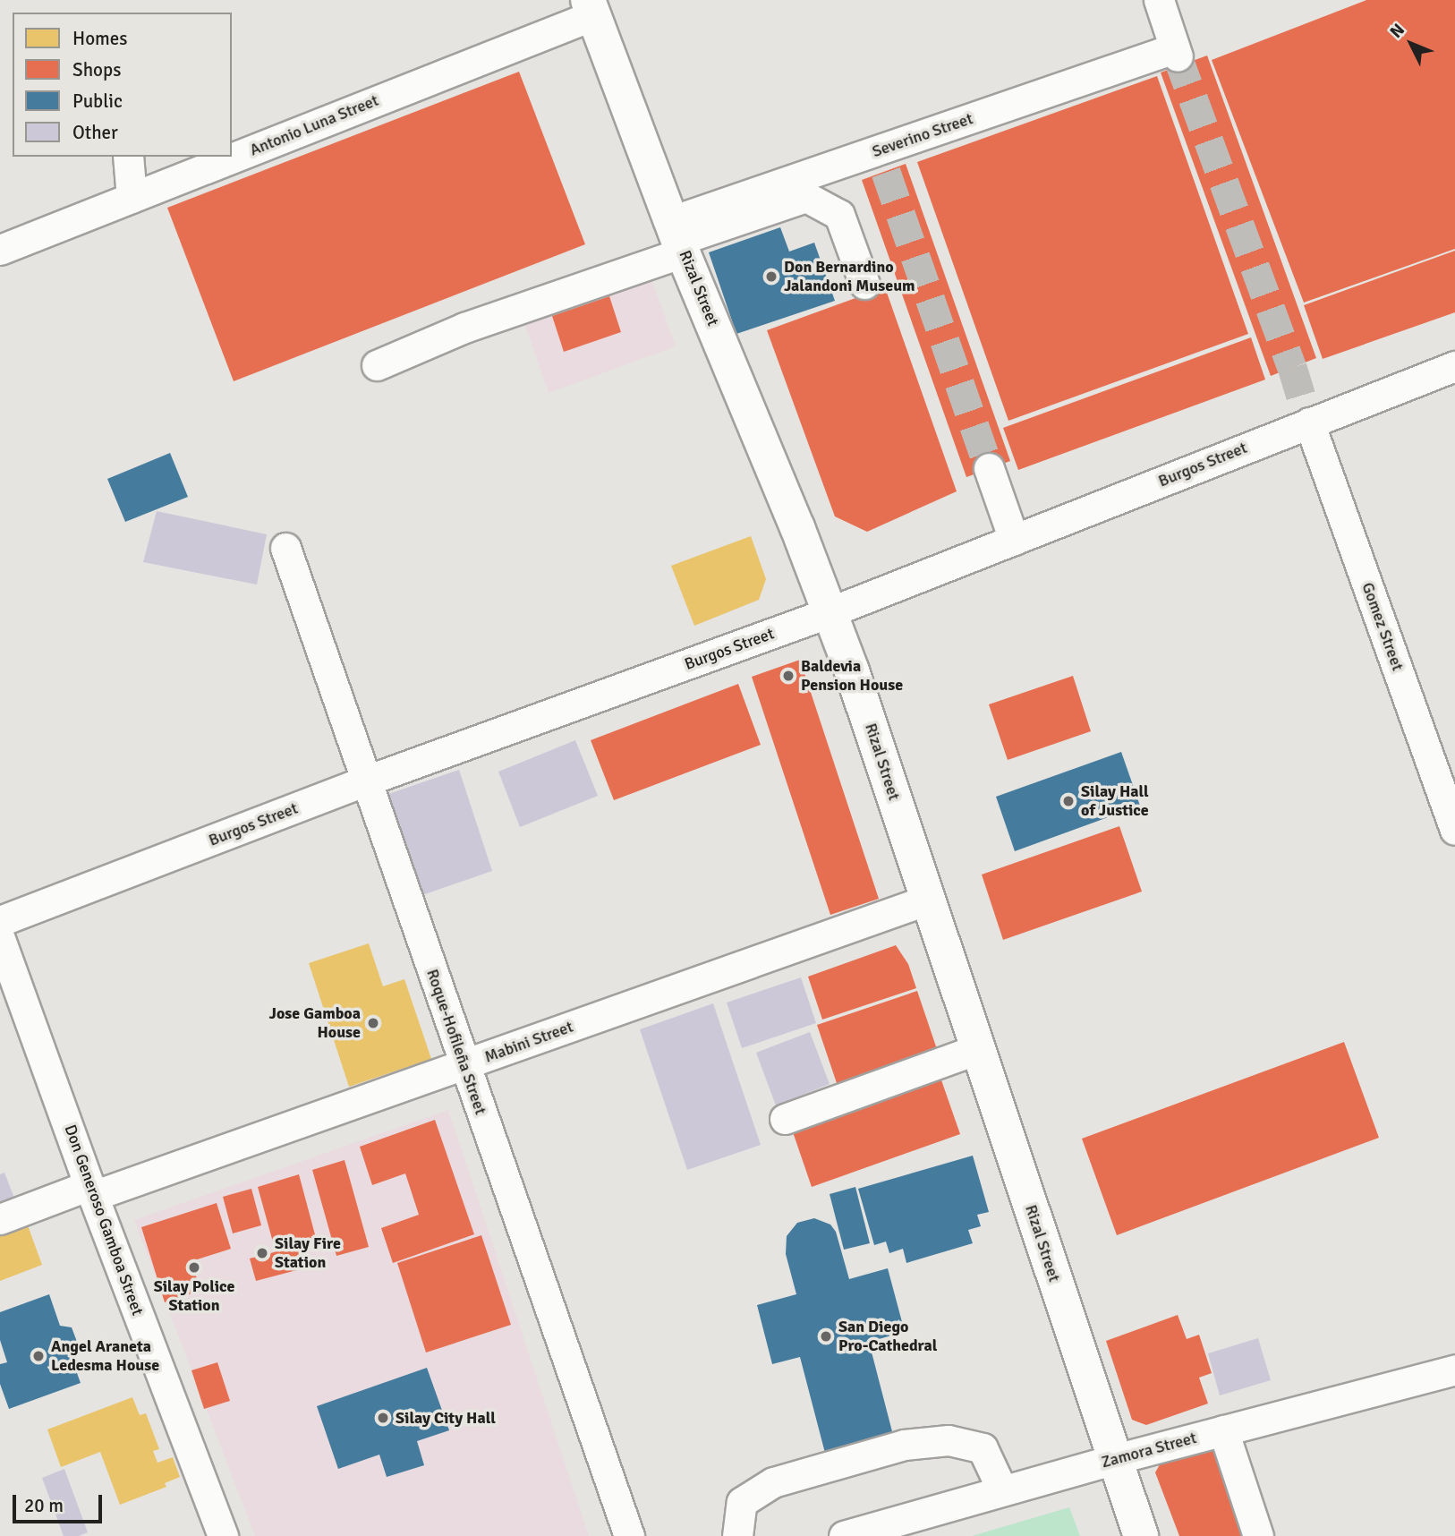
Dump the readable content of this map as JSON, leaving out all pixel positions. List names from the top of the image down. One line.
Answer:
{"streets":{"main road":["Rizal Street"],"street":["Antonio Luna Street","Severino Street","Burgos Street","Gomez Street","Roque-Hofileña Street","Mabini Street","Don Generoso Gamboa Street","Zamora Street"]},"crossings":[["Antonio Luna Street","Rizal Street"],["Severino Street","Rizal Street"],["Rizal Street","Burgos Street"],["Rizal Street","Mabini Street"],["Rizal Street","Zamora Street"],["Burgos Street","Gomez Street"],["Burgos Street","Roque-Hofileña Street"],["Roque-Hofileña Street","Mabini Street"],["Mabini Street","Don Generoso Gamboa Street"]],"places":["Don Bernardino Jalandoni Museum","Baldevia Pension House","Silay Hall of Justice","Jose Gamboa House","Silay Fire Station","Silay Police Station","San Diego Pro-Cathedral","Angel Araneta Ledesma House","Silay City Hall"],"legend":["Homes","Shops","Public","Other"],"scale_bar":"20 m","north":"top left"}
